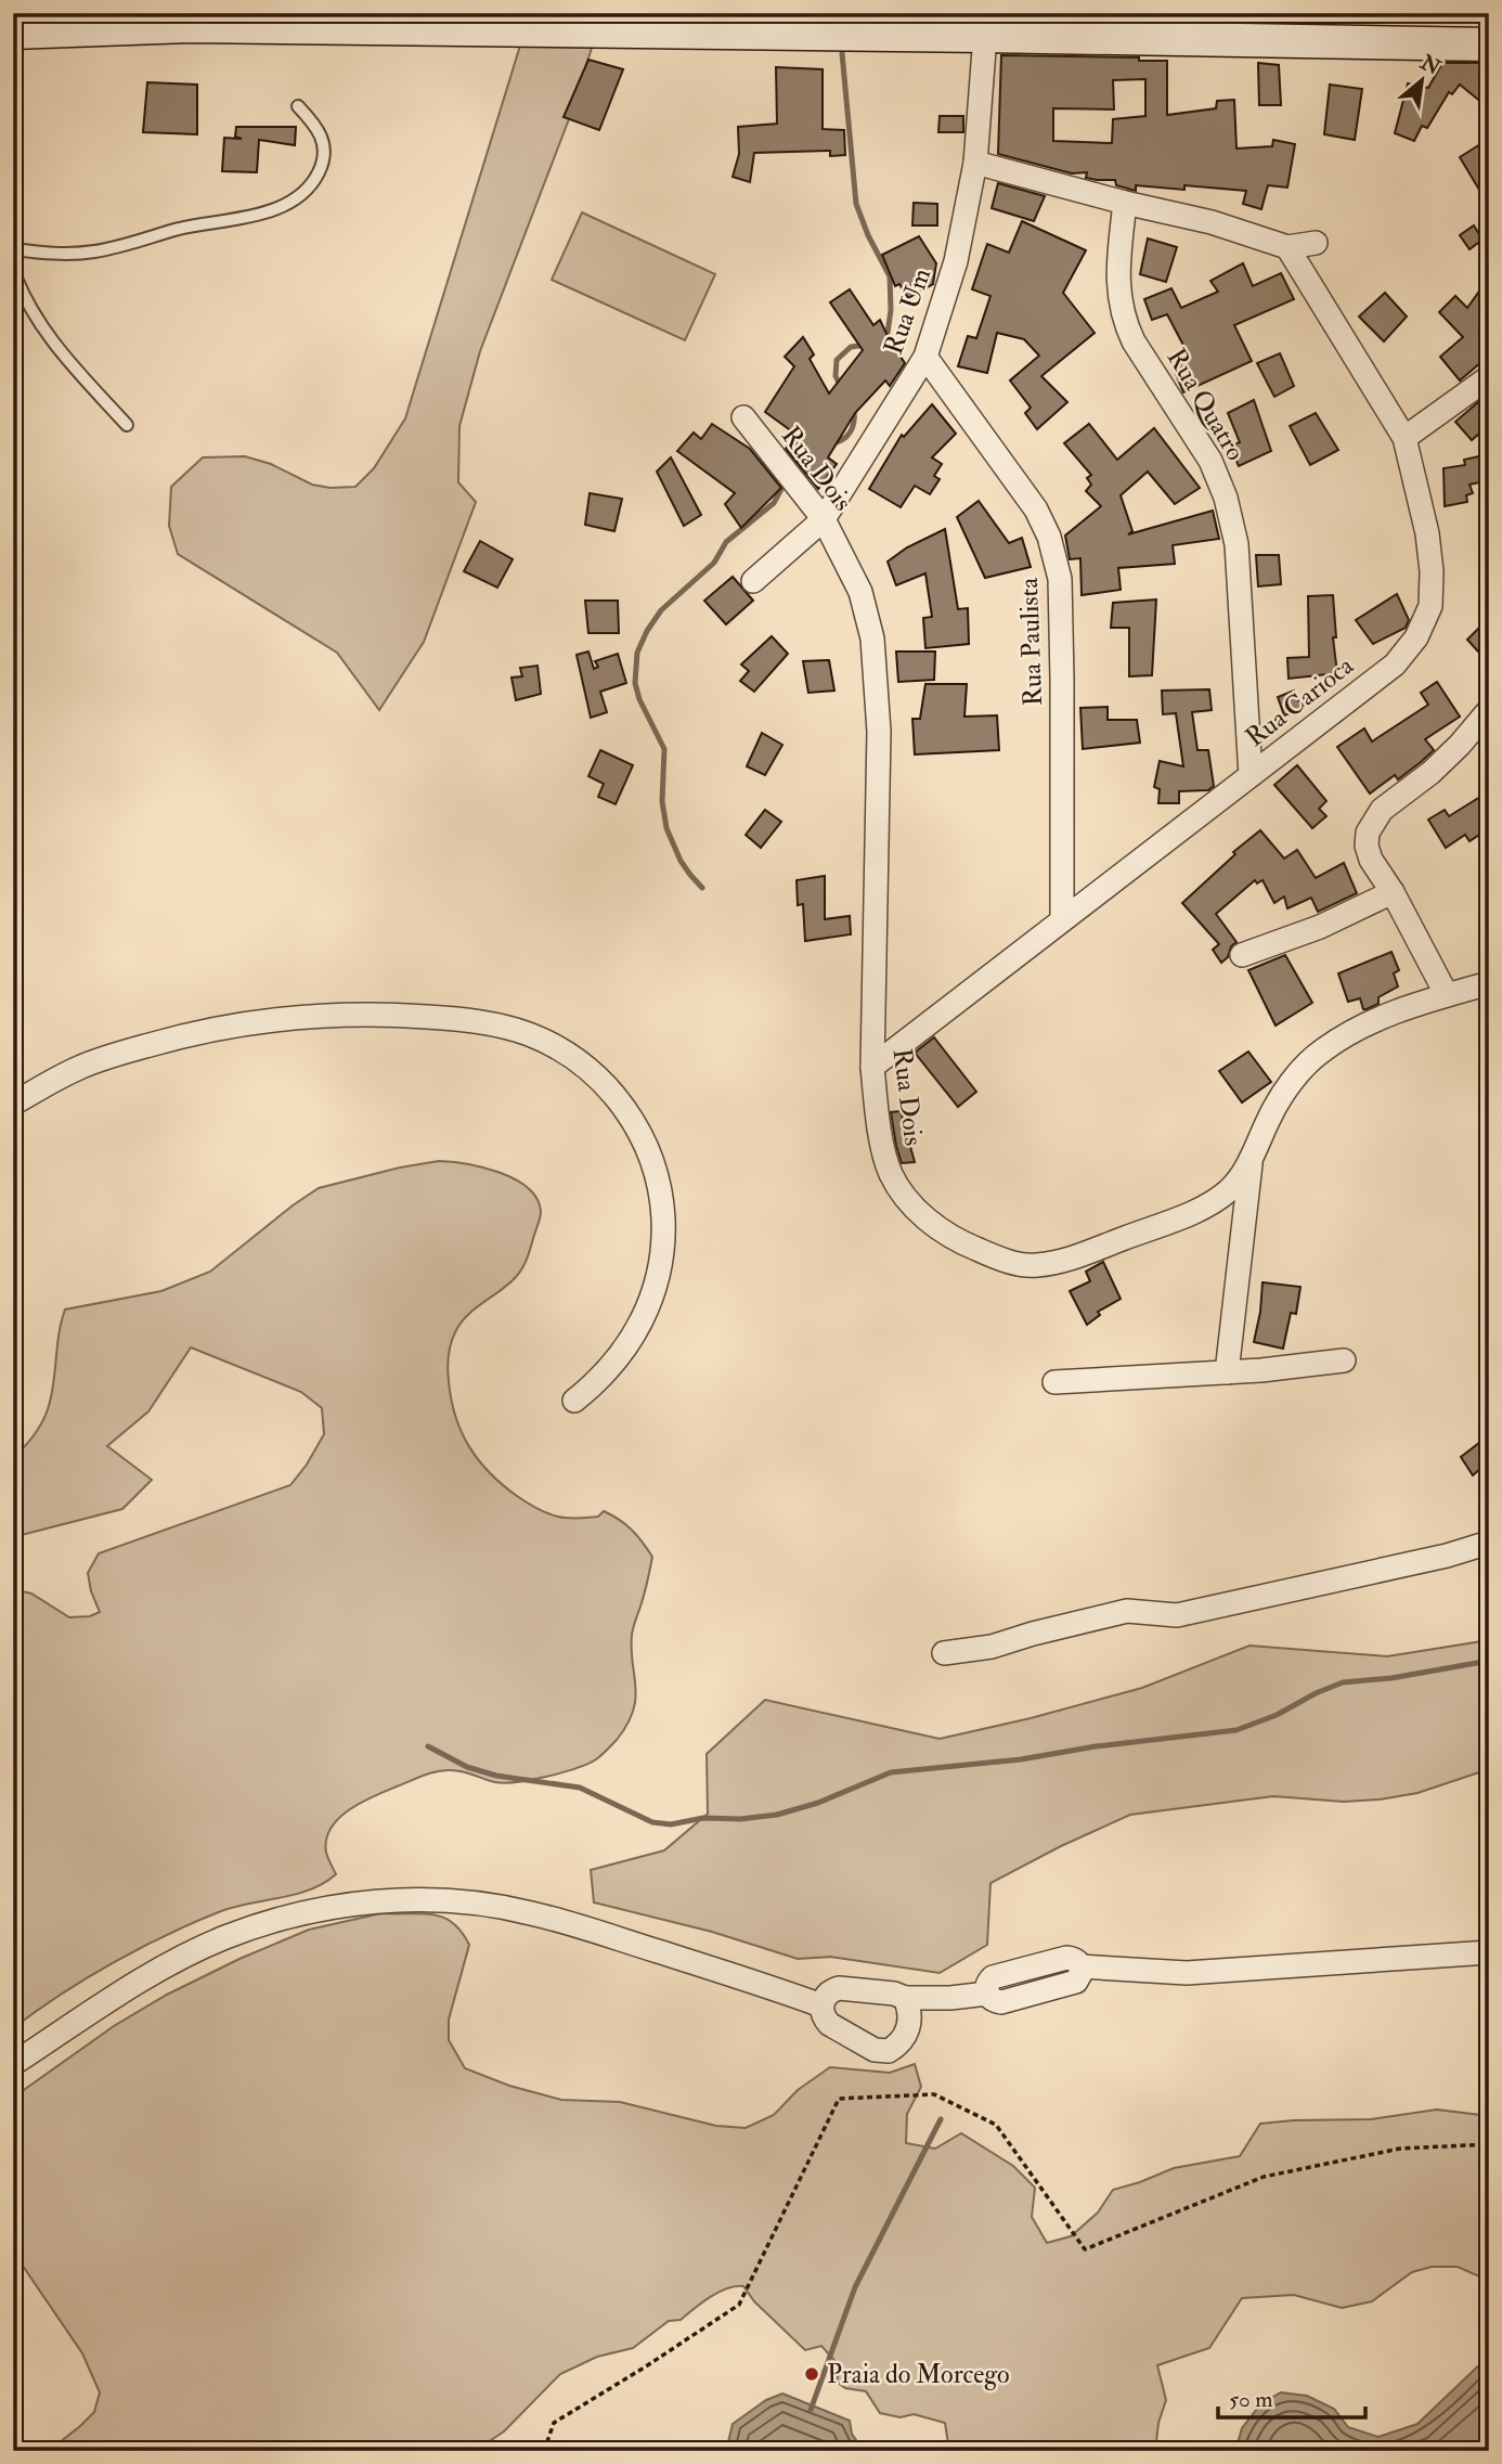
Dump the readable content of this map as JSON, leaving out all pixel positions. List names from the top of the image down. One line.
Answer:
{"streets":{"street":["Rua Um","Rua Quatro","Rua Dois","Rua Paulista","Rua Carioca"]},"crossings":[["Rua Um","Rua Dois"],["Rua Um","Rua Paulista"],["Rua Quatro","Rua Carioca"],["Rua Dois","Rua Carioca"],["Rua Paulista","Rua Carioca"]],"places":["Praia do Morcego"],"scale_bar":"50 m","north":"top right"}
